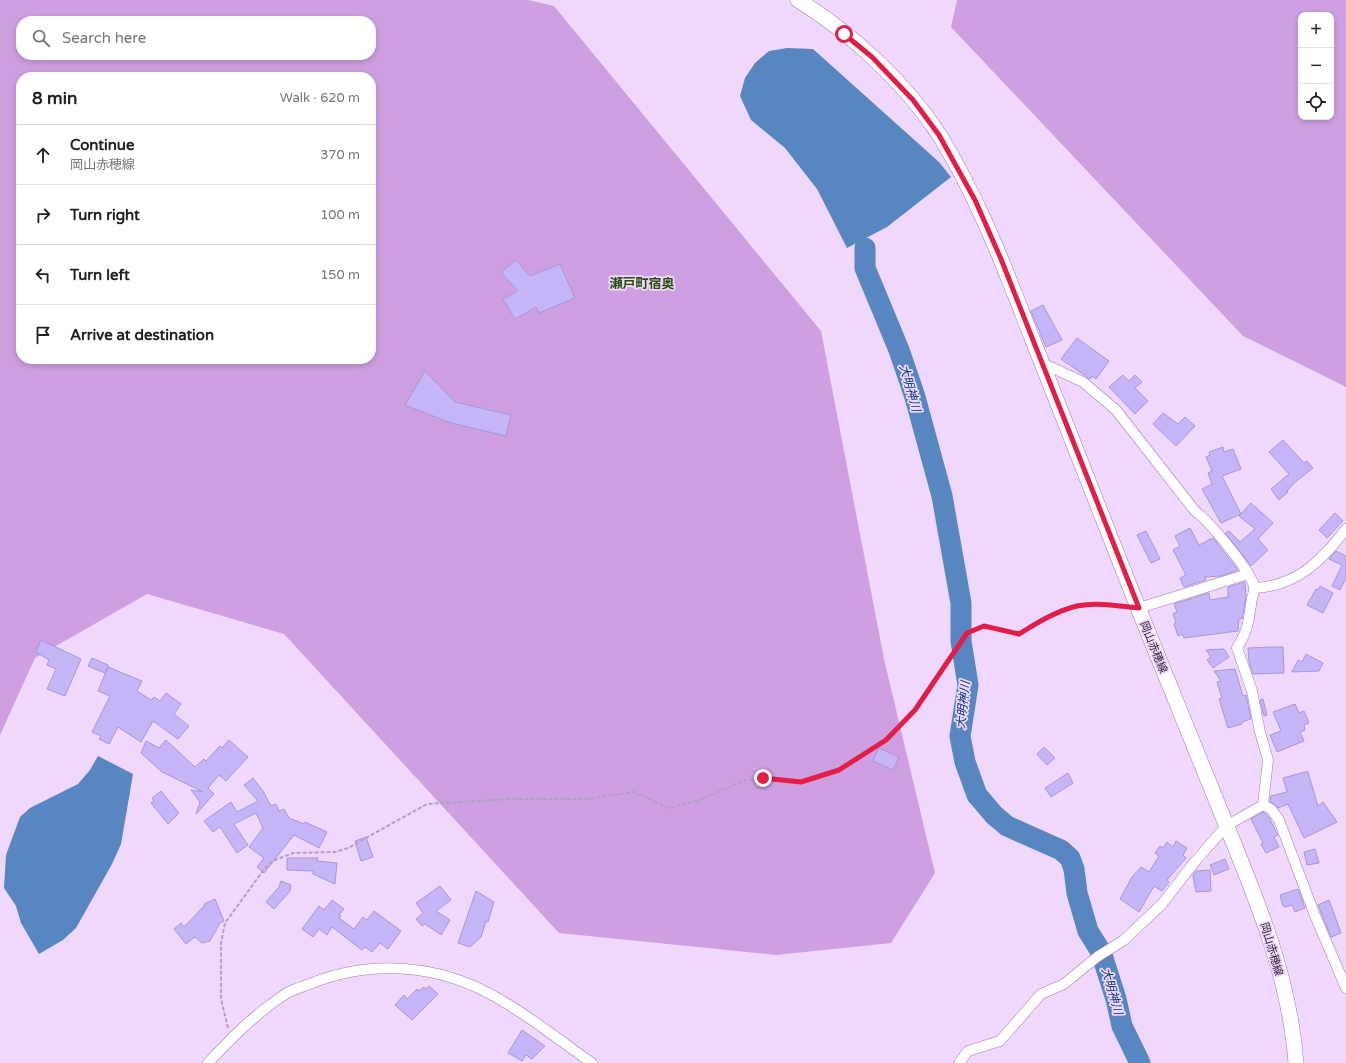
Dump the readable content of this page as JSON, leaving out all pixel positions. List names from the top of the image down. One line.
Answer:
{"streets":{"main road":["岡山赤穂線"]},"districts":["瀬戸町宿奥"],"water":["大明神川"],"page":{"map_buttons":["+","−"],"search":"Search here","heading":["8 min","Walk · 620 m"],"list":[["Continue","岡山赤穂線","370 m"],["Turn right","100 m"],["Turn left","150 m"],"Arrive at destination"]}}
